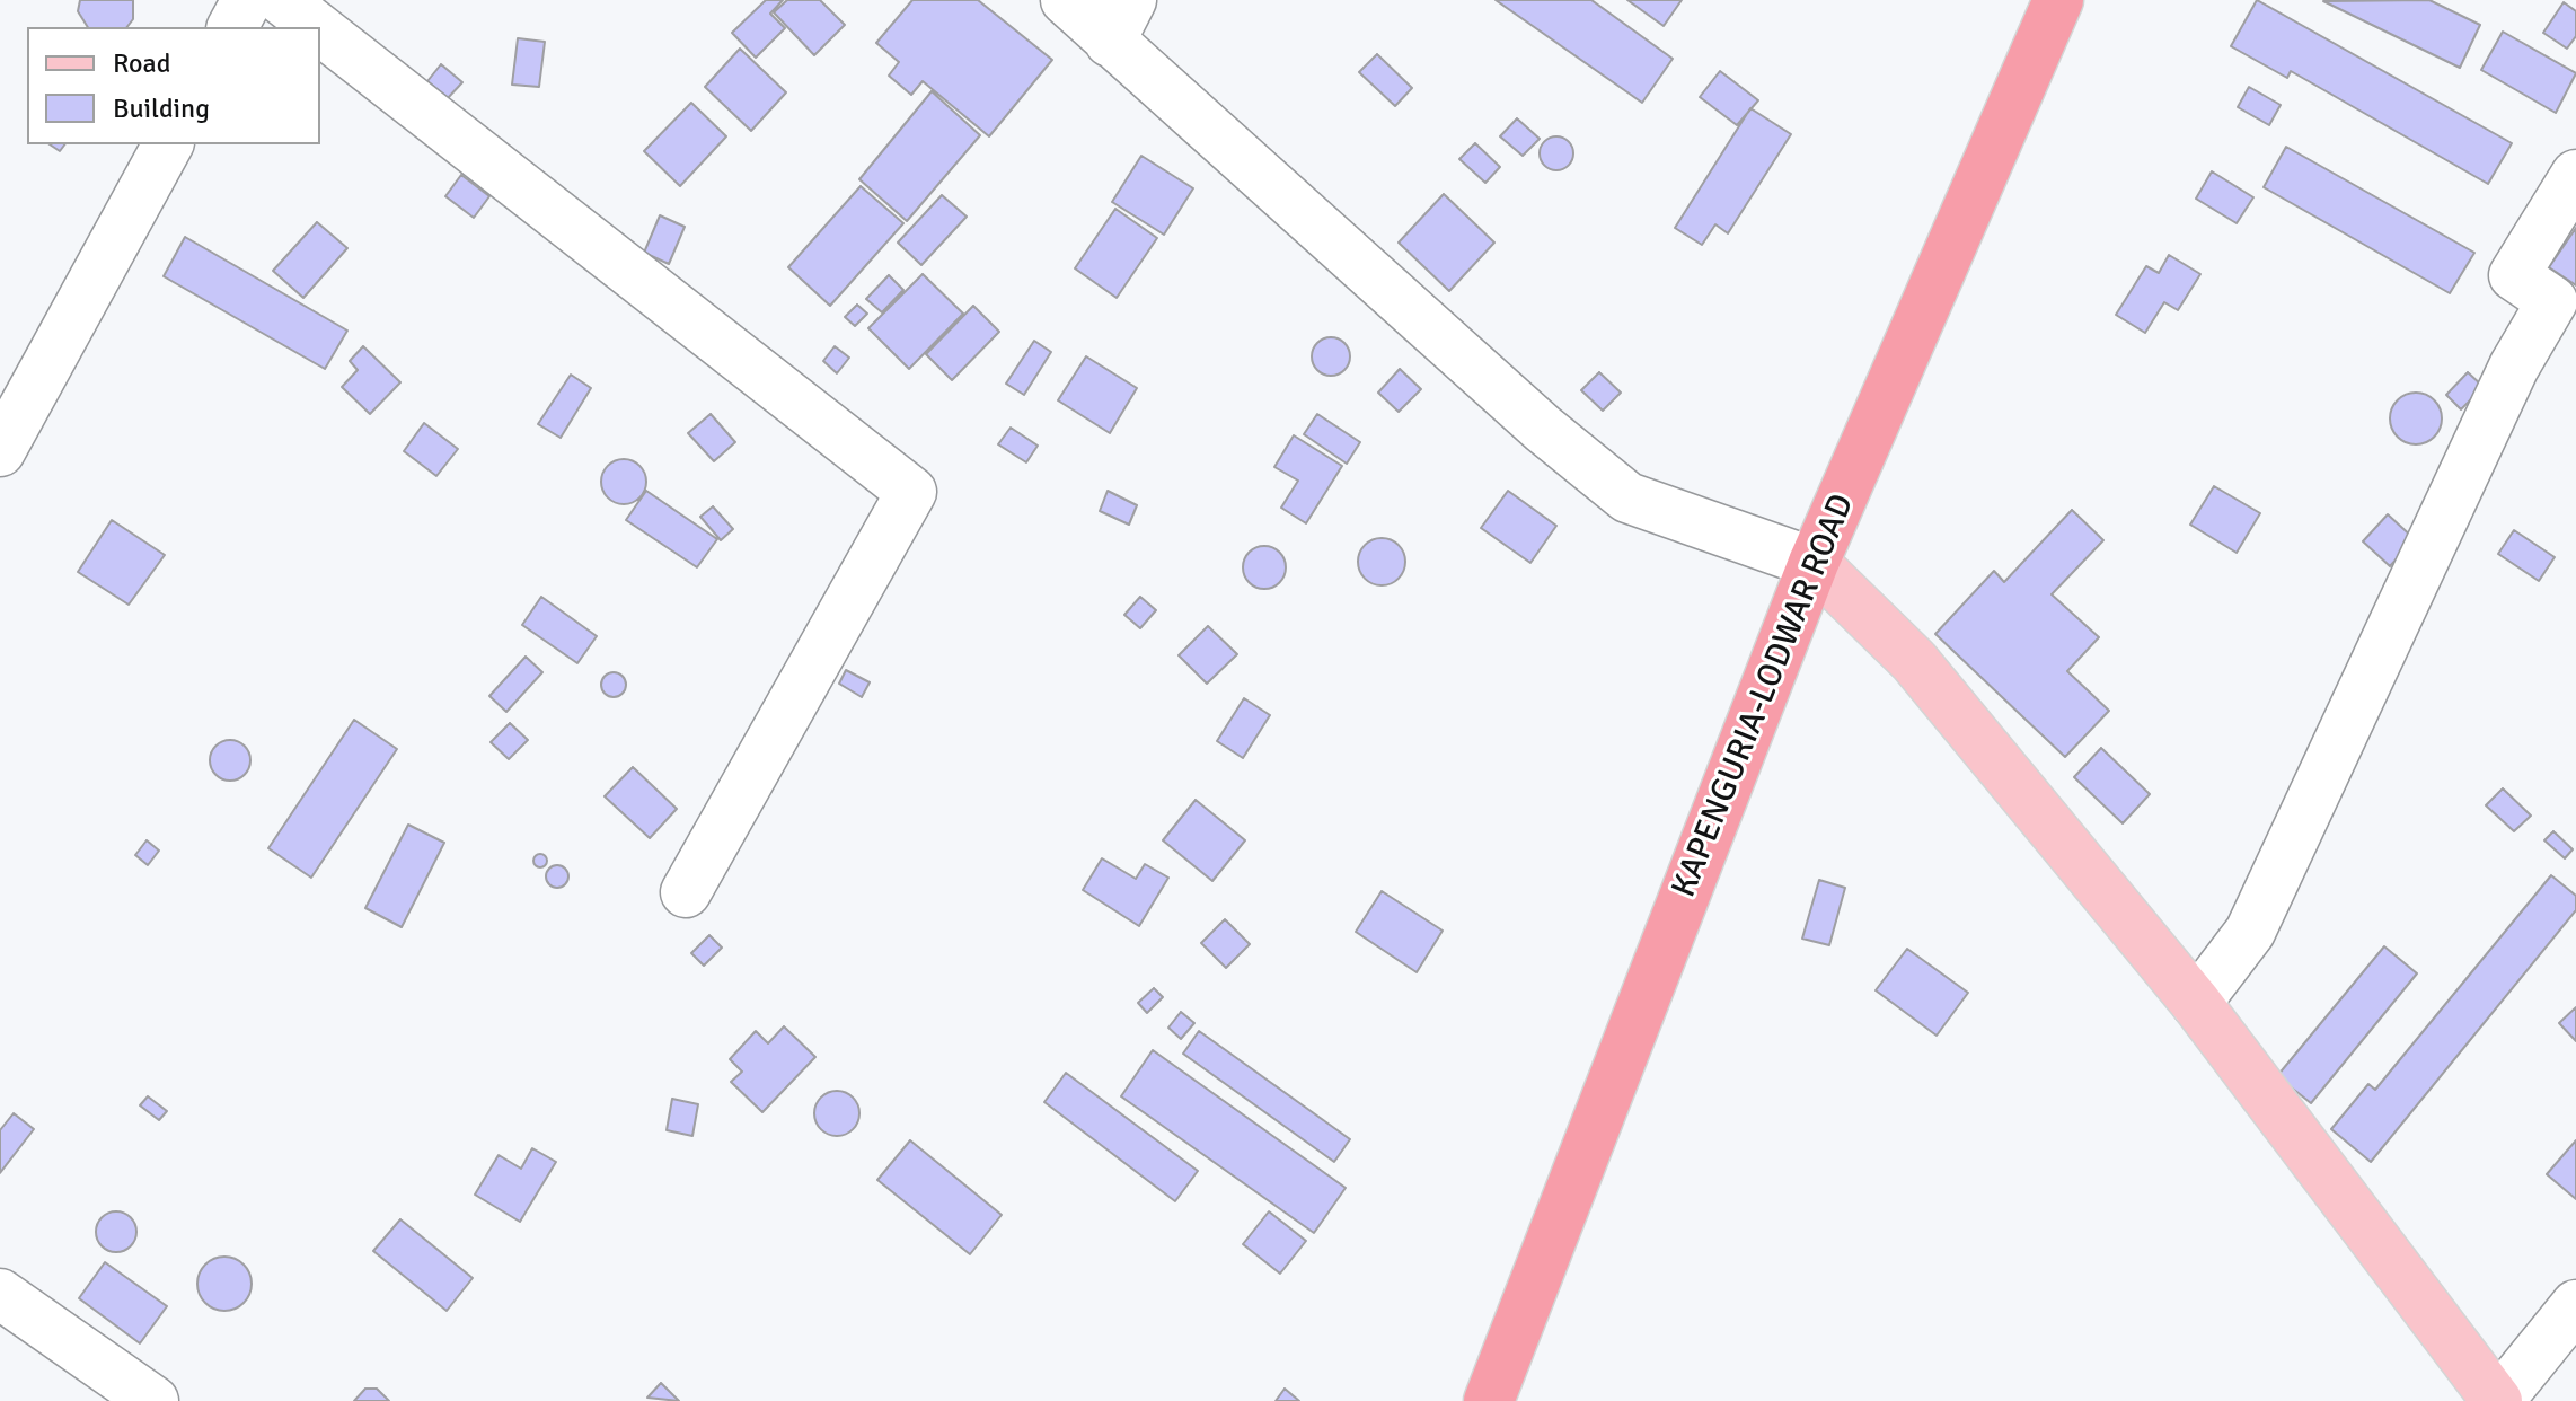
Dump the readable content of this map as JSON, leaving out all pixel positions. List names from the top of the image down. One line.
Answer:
{"streets":{"highway":["KAPENGURIA-LODWAR ROAD"]},"legend":["Road","Building"]}
